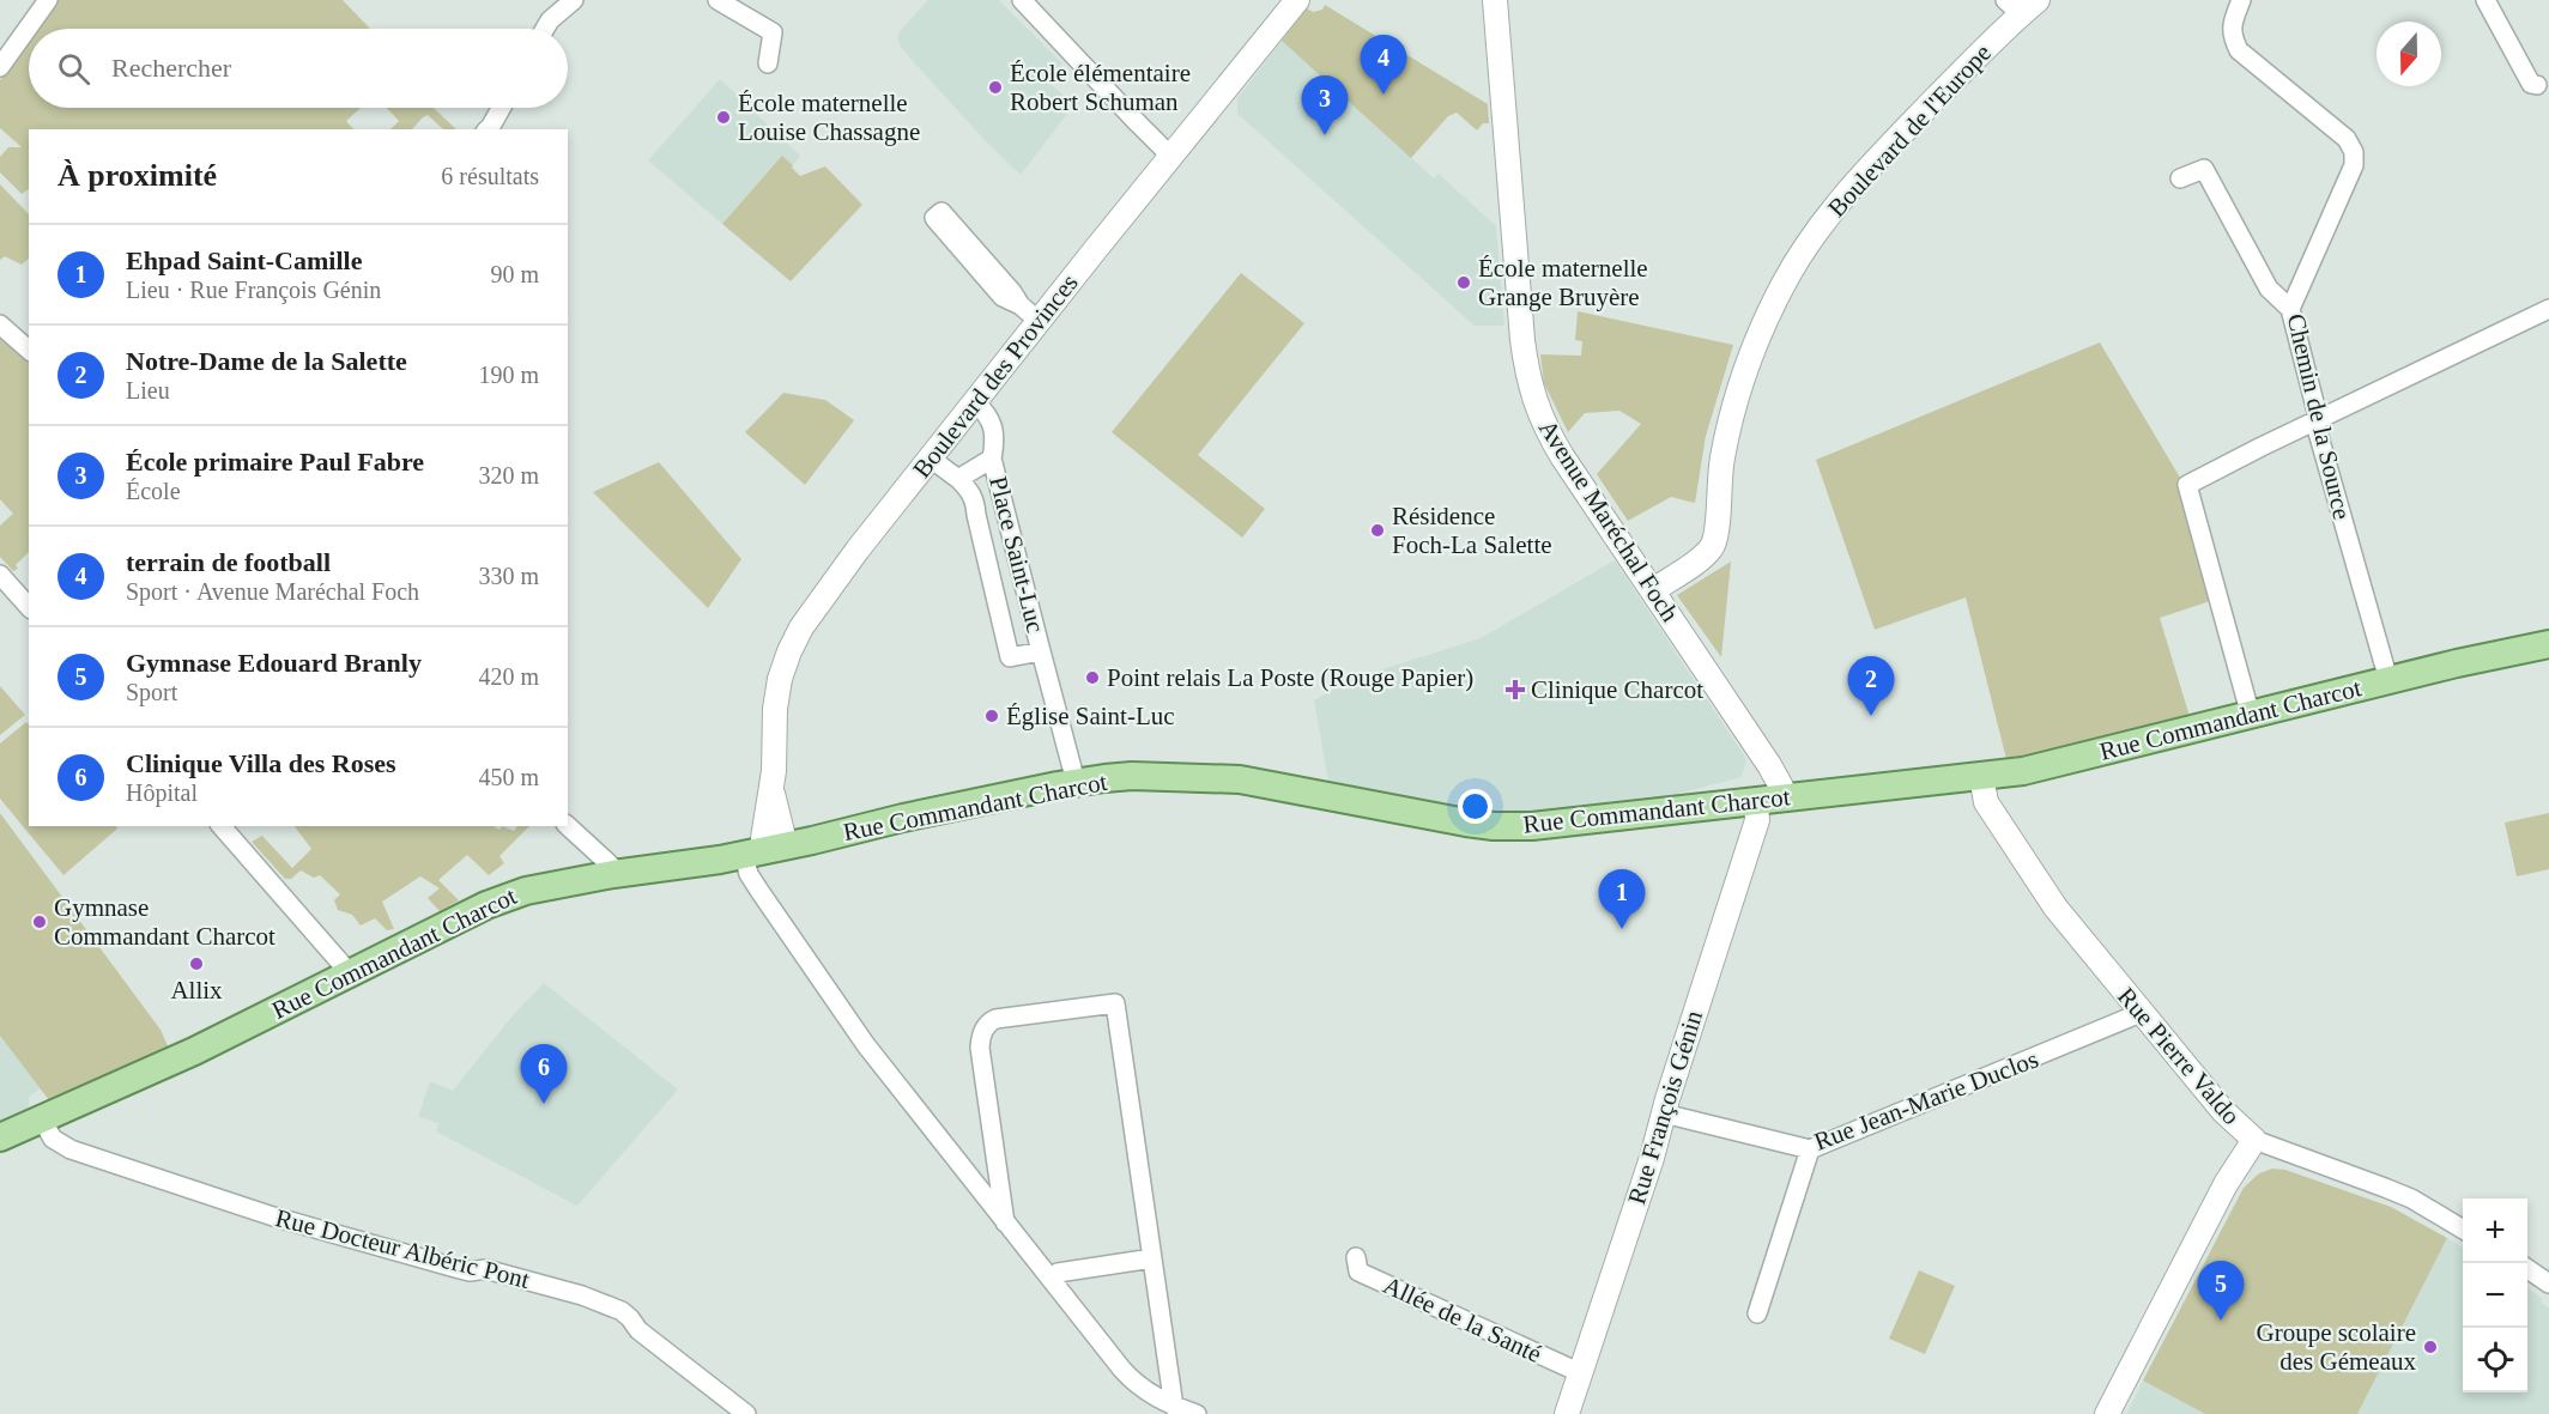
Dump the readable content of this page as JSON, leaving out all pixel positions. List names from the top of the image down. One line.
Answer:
{"streets":{"main road":["Boulevard de l'Europe","Boulevard des Provinces","Avenue Maréchal Foch","Rue Commandant Charcot","Rue Pierre Valdo","Rue François Génin"],"street":["Chemin de la Source","Place Saint-Luc","Rue Jean-Marie Duclos","Rue Docteur Albéric Pont","Allée de la Santé"]},"crossings":[["Boulevard de l'Europe","Avenue Maréchal Foch"],["Boulevard des Provinces","Place Saint-Luc"],["Boulevard des Provinces","Rue Commandant Charcot"],["Chemin de la Source","Rue Commandant Charcot"],["Avenue Maréchal Foch","Rue Commandant Charcot"],["Avenue Maréchal Foch","Rue François Génin"],["Place Saint-Luc","Rue Commandant Charcot"],["Rue Commandant Charcot","Rue Pierre Valdo"],["Rue Commandant Charcot","Rue François Génin"],["Rue Commandant Charcot","Rue Docteur Albéric Pont"],["Rue Pierre Valdo","Rue Jean-Marie Duclos"],["Rue Jean-Marie Duclos","Rue François Génin"],["Rue François Génin","Allée de la Santé"]],"places":{"other":["École élémentaire Robert Schuman","École maternelle Louise Chassagne","École maternelle Grange Bruyère","Résidence Foch-La Salette","Point relais La Poste (Rouge Papier)","Église Saint-Luc","Gymnase Commandant Charcot","Allix","Groupe scolaire des Gémeaux"],"health":["Clinique Charcot"]},"north":"bottom","page":{"search":"Rechercher","pins":["4","3","2","1","6","5"],"heading":["À proximité","6 résultats"],"list":[{"mark":"1","name":"Ehpad Saint-Camille","note":"Lieu · Rue François Génin","value":"90 m"},{"mark":"2","name":"Notre-Dame de la Salette","note":"Lieu","value":"190 m"},{"mark":"3","name":"École primaire Paul Fabre","note":"École","value":"320 m"},{"mark":"4","name":"terrain de football","note":"Sport · Avenue Maréchal Foch","value":"330 m"},{"mark":"5","name":"Gymnase Edouard Branly","note":"Sport","value":"420 m"},{"mark":"6","name":"Clinique Villa des Roses","note":"Hôpital","value":"450 m"}],"map_buttons":["+","−"]}}
